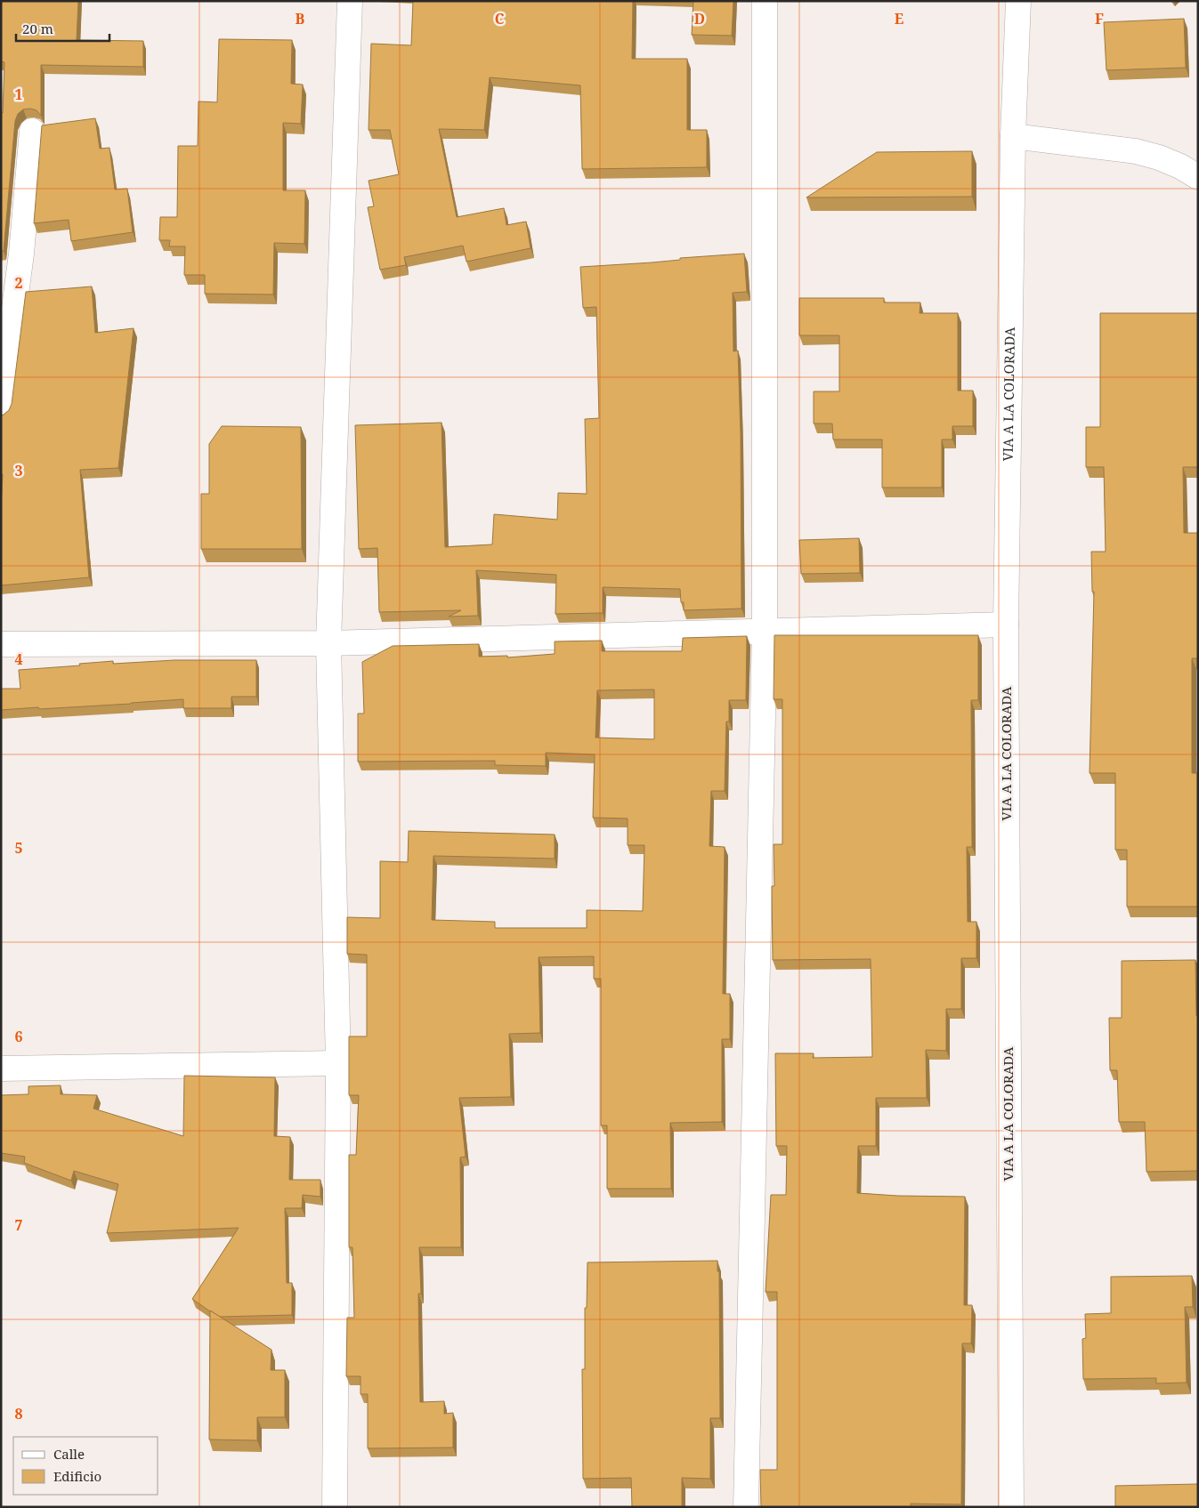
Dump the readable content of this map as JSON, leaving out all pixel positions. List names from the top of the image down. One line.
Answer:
{"streets":{"street":["VIA A LA COLORADA"]},"legend":["Calle","Edificio"],"scale_bar":"20 m","grid":{"columns":["B","C","D","E","F"],"rows":["1","2","3","4","5","6","7","8"]}}
